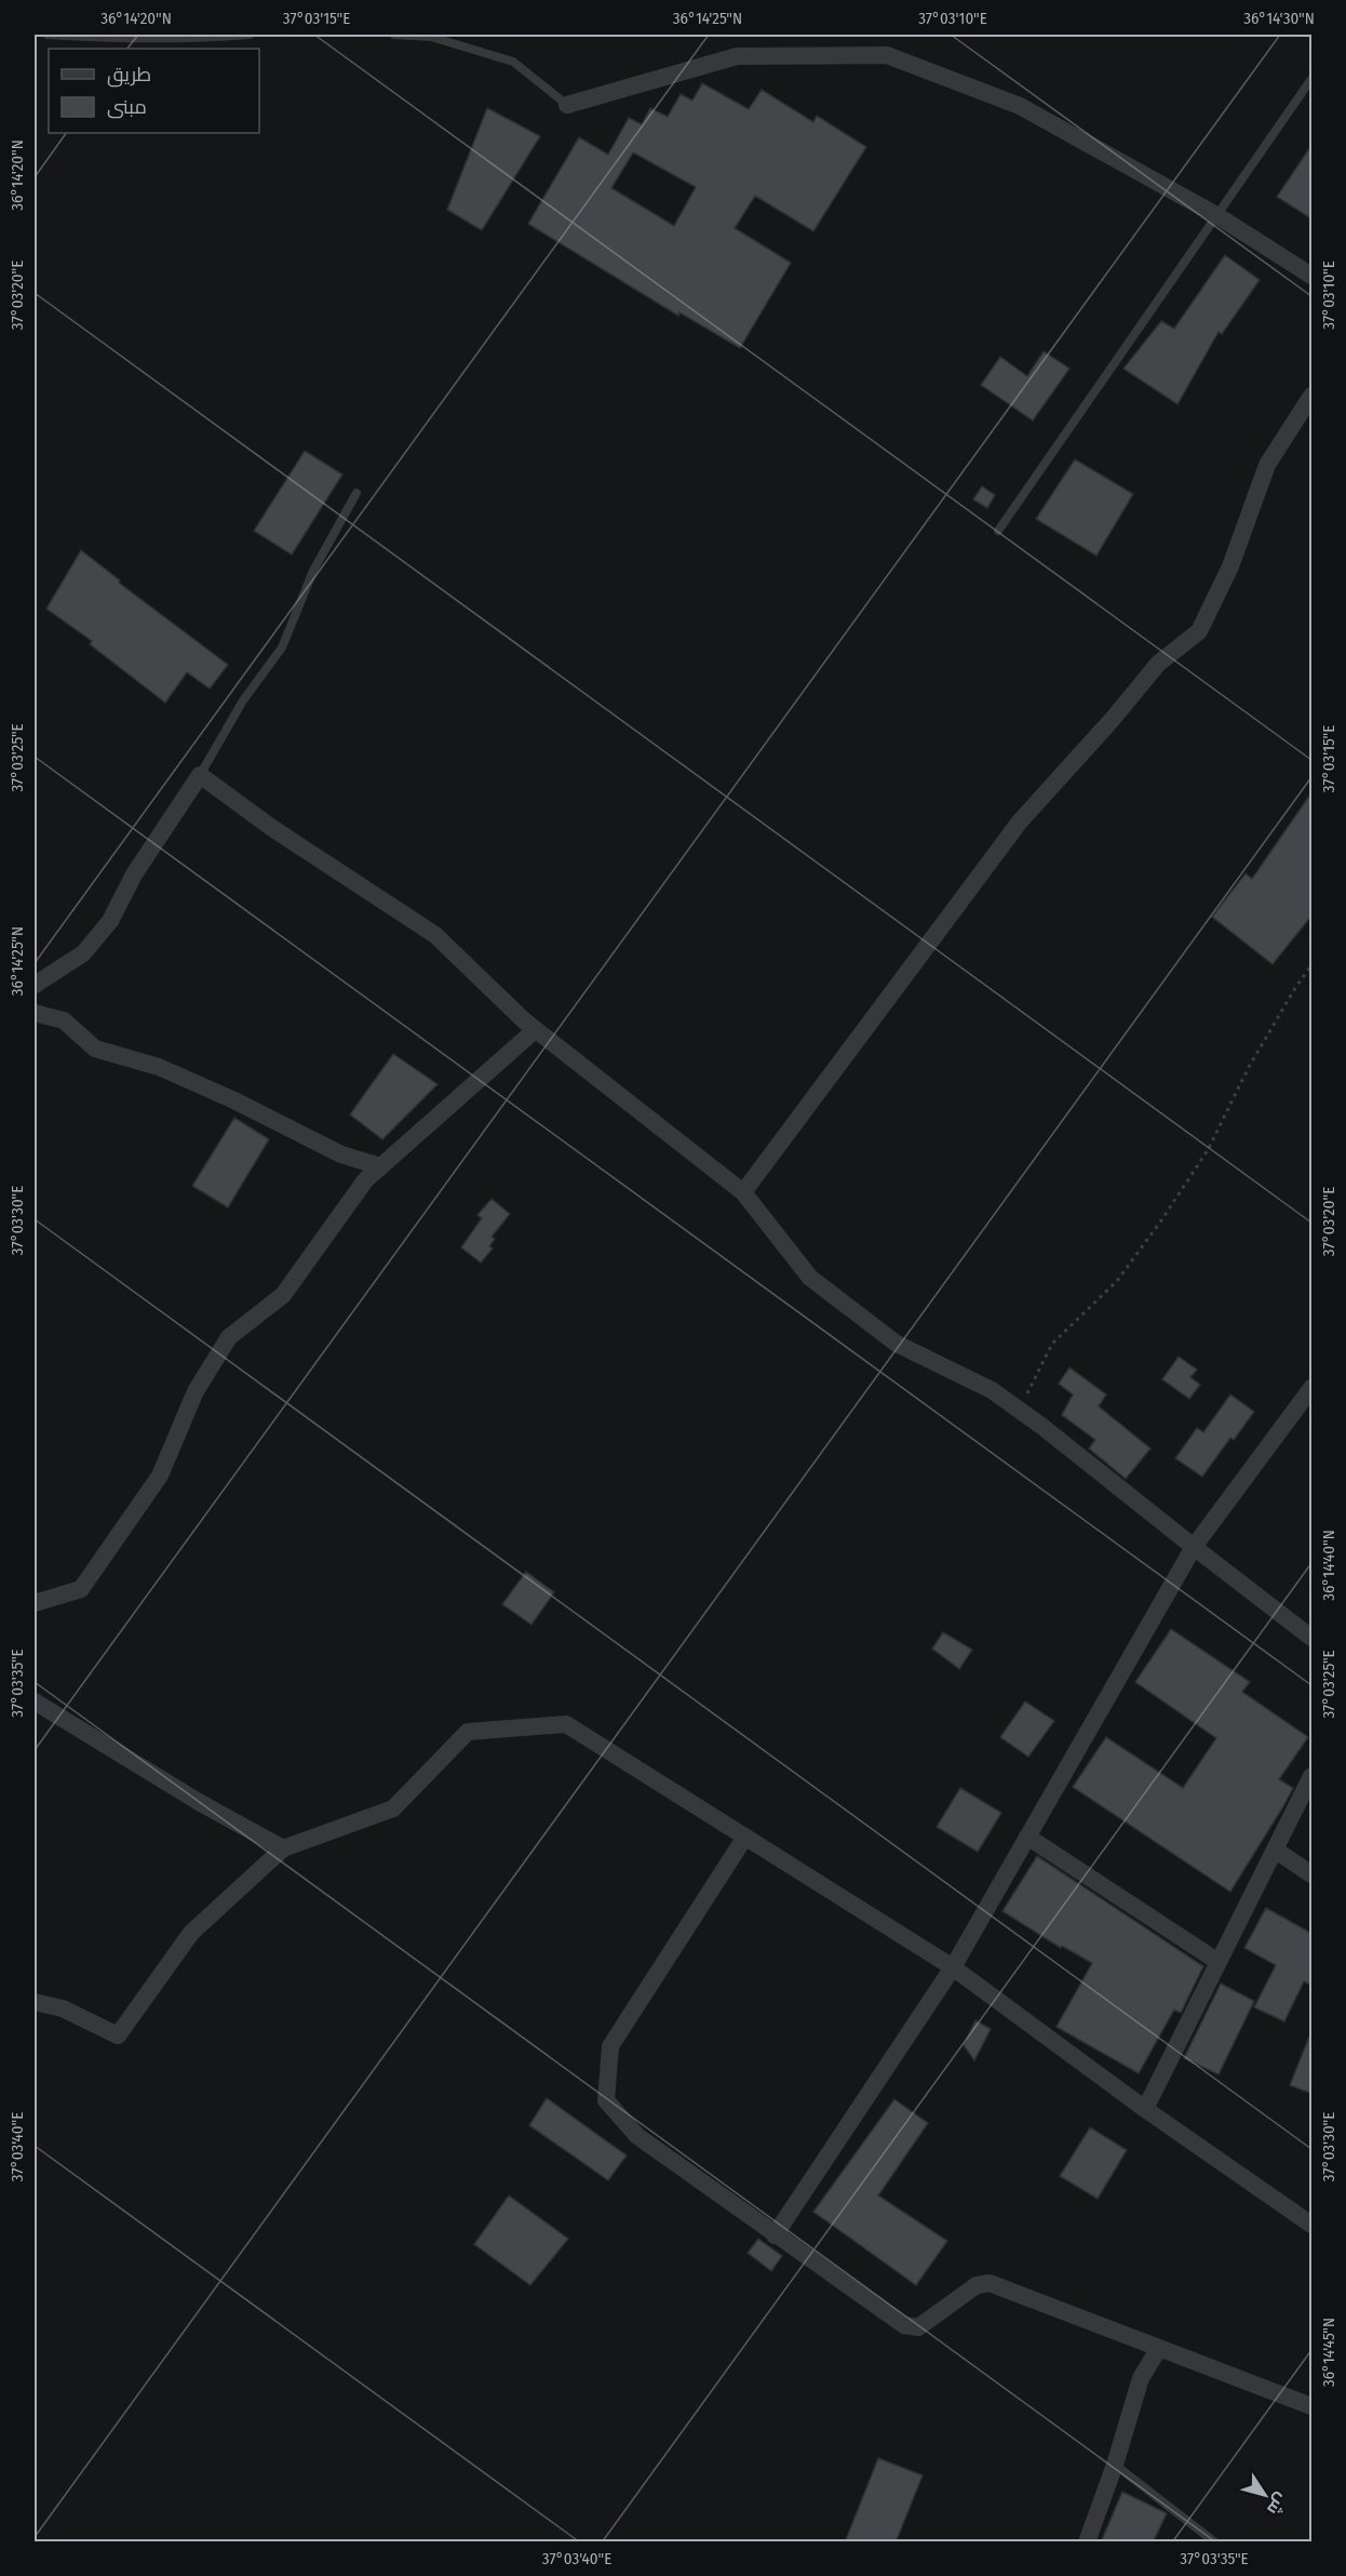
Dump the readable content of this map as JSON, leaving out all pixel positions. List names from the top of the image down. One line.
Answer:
{"legend":["طريق","مبنى"],"north":"bottom right","coordinates":["36°14'20\"N","37°03'15\"E","36°14'25\"N","37°03'10\"E","36°14'30\"N","37°03'20\"E","37°03'25\"E","37°03'30\"E","36°14'40\"N","37°03'35\"E","37°03'40\"E","36°14'45\"N"]}
